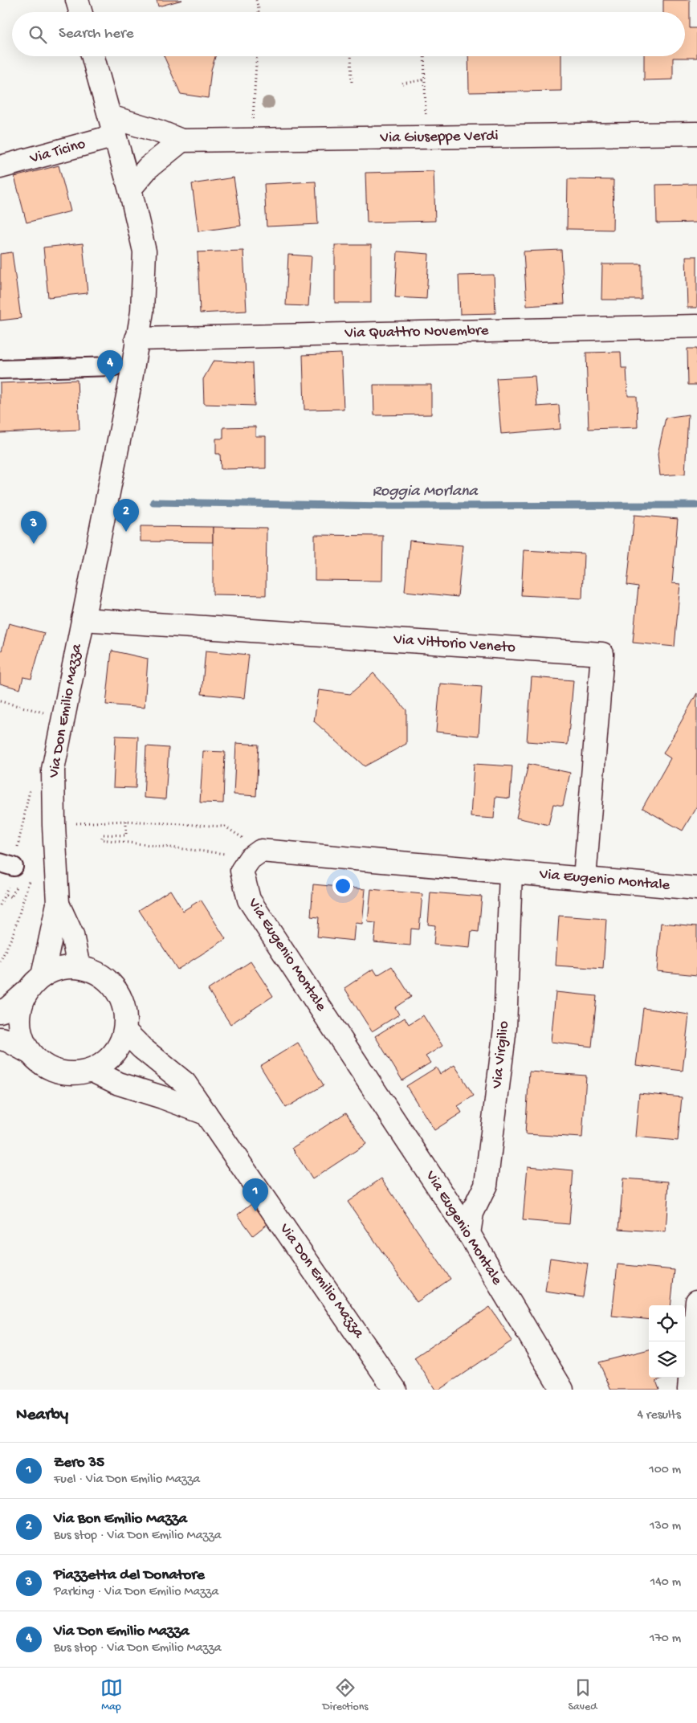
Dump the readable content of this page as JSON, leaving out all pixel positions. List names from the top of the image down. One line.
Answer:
{"streets":{"street":["Via Giuseppe Verdi","Via Ticino","Via Quattro Novembre","Via Vittorio Veneto","Via Don Emilio Mazza","Via Eugenio Montale","Via Virgilio"]},"crossings":[["Via Giuseppe Verdi","Via Ticino"],["Via Giuseppe Verdi","Via Don Emilio Mazza"],["Via Ticino","Via Don Emilio Mazza"],["Via Quattro Novembre","Via Don Emilio Mazza"],["Via Vittorio Veneto","Via Don Emilio Mazza"],["Via Vittorio Veneto","Via Eugenio Montale"],["Via Eugenio Montale","Via Virgilio"]],"water":["Roggia Morlana"],"page":{"search":"Search here","pins":["4","2","3","1"],"heading":["Nearby","4 results"],"list":[{"mark":"1","name":"Zero 35","note":"Fuel · Via Don Emilio Mazza","value":"100 m"},{"mark":"2","name":"Via Bon Emilio Mazza","note":"Bus stop · Via Don Emilio Mazza","value":"130 m"},{"mark":"3","name":"Piazzetta del Donatore","note":"Parking · Via Don Emilio Mazza","value":"140 m"},{"mark":"4","name":"Via Don Emilio Mazza","note":"Bus stop · Via Don Emilio Mazza","value":"170 m"}],"nav":["Map","Directions","Saved"]}}
